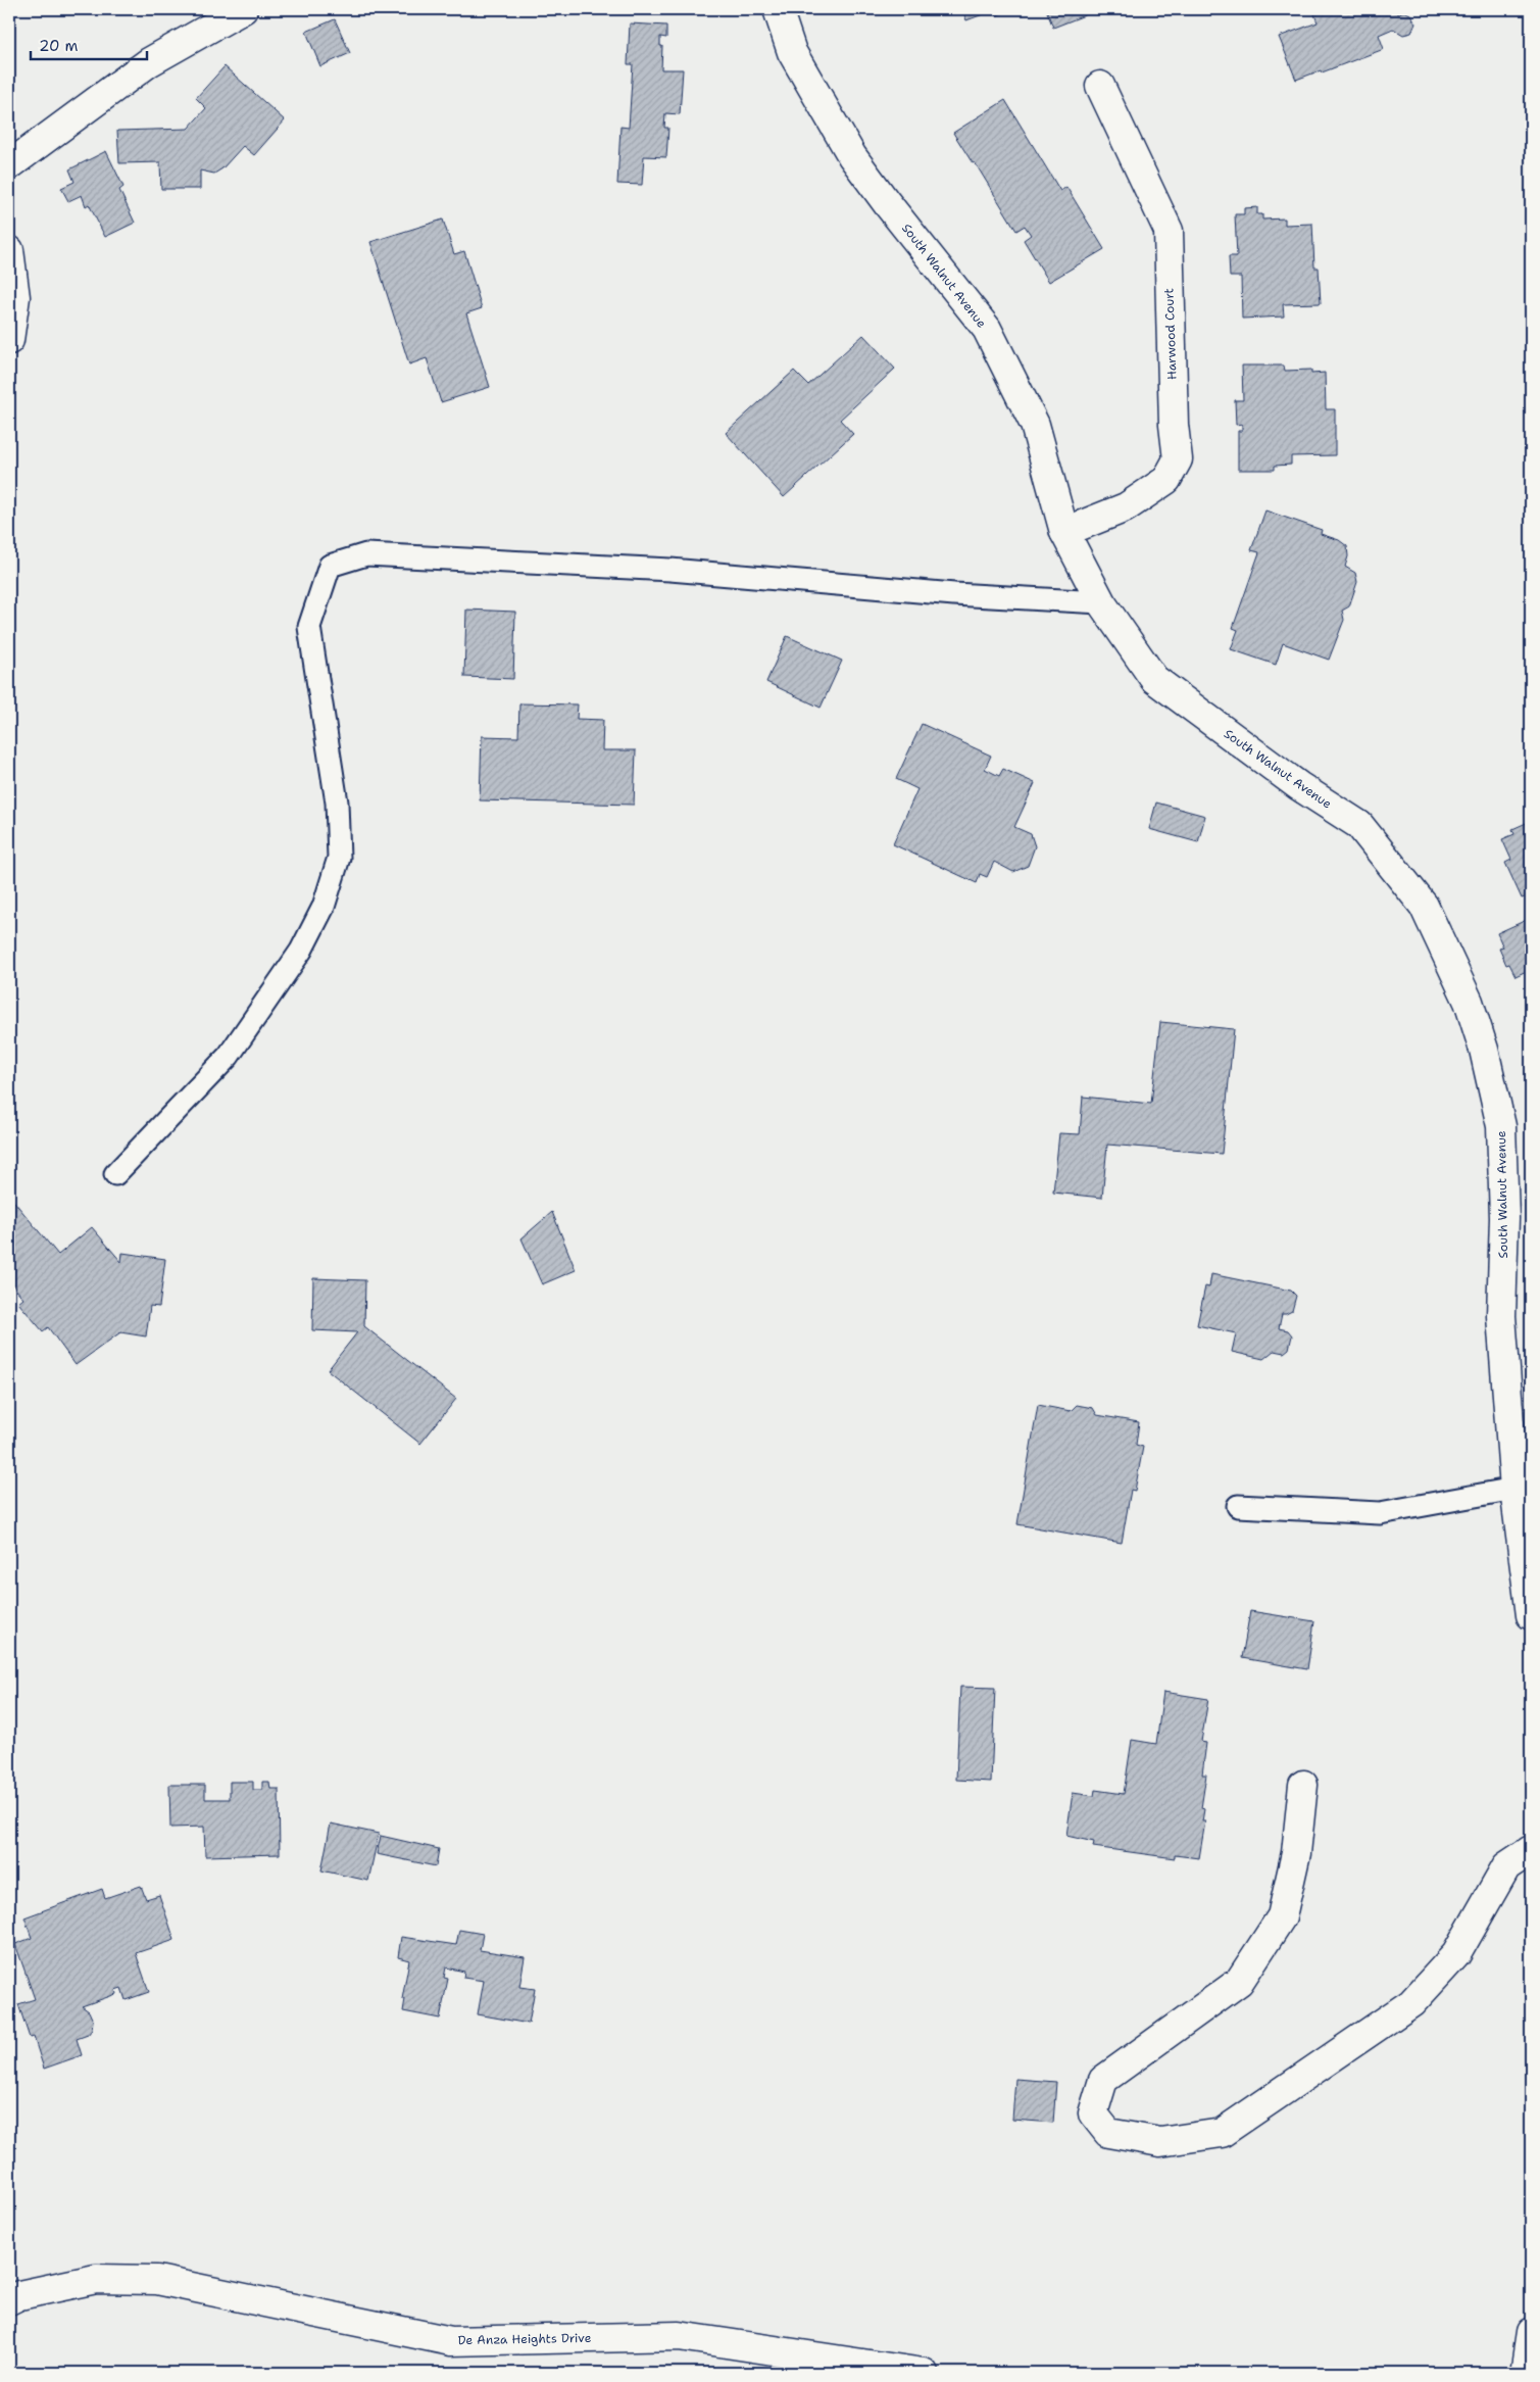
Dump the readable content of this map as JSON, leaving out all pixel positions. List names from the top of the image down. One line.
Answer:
{"streets":{"street":["South Walnut Avenue","Harwood Court","De Anza Heights Drive"]},"crossings":[["South Walnut Avenue","Harwood Court"]],"scale_bar":"20 m"}
